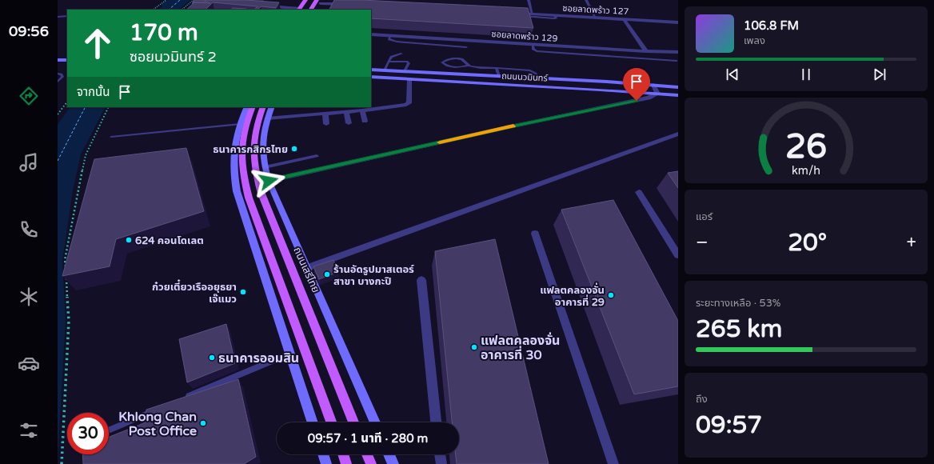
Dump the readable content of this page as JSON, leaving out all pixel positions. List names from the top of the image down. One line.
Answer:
{"streets":{"main road":["ถนนนวมินทร์","ถนนเสรีไทย"],"street":["ซอยลาดพร้าว 127","ซอยลาดพร้าว 129"]},"places":["ธนาคารกสิกรไทย","624 คอนโดเลต","ร้านอัดรูปมาสเตอร์ สาขา บางกะปิ","ก๋วยเตี๋ยวเรืออยุธยา เจ๊แมว","แฟลตคลองจั่น อาคารที่ 29","แฟลตคลองจั่น อาคารที่ 30","ธนาคารออมสิน","Khlong Chan Post Office"],"page":{"tabs":"09:56","turn":["170 m","ซอยนวมินทร์ 2"],"song":["106.8 FM","เพลง"],"then":"จากนั้น","tile":["แอร์",["ระยะทางเหลือ · 53%","265 km"],["ถึง","09:57"]],"heat":["−","20°","+"],"limit":"30","trip":"09:57 · 1 นาที · 280 m","gauge":["26","km/h"]}}
